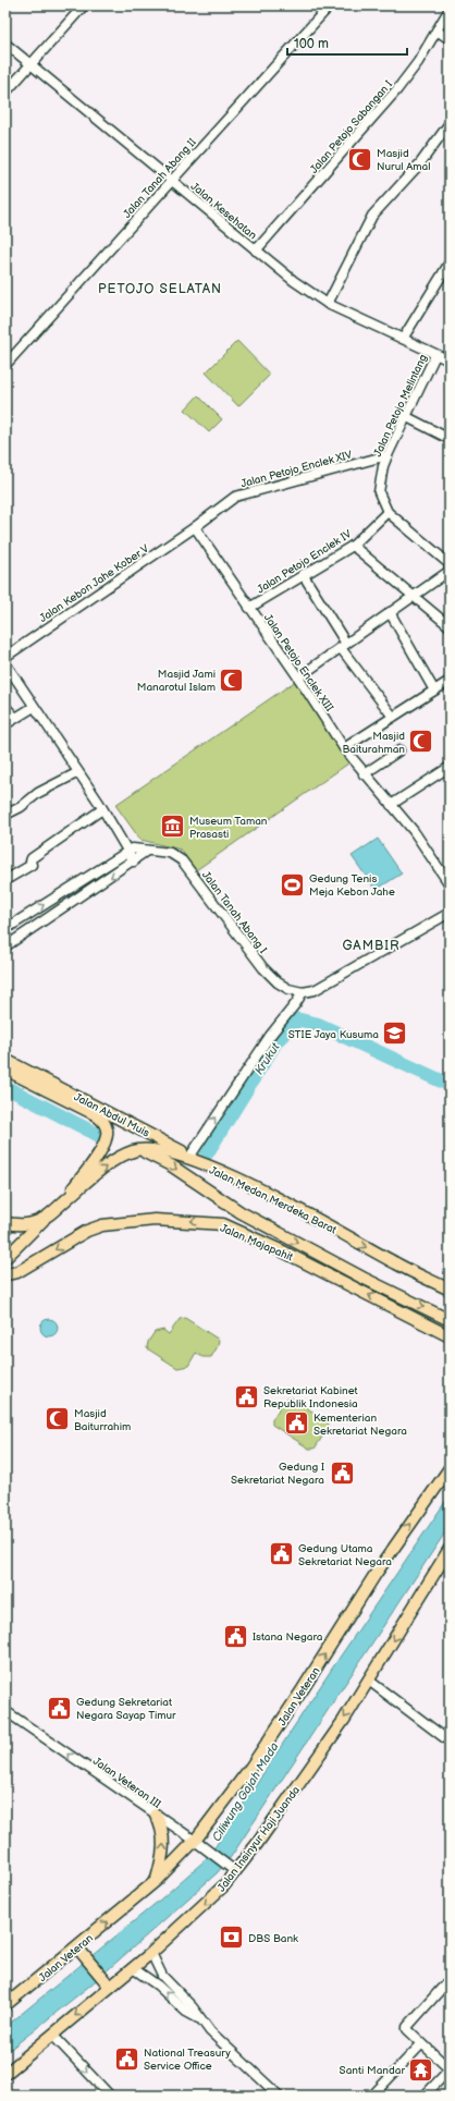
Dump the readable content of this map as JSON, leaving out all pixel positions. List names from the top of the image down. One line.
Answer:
{"streets":{"main road":["Jalan Abdul Muis","Jalan Medan Merdeka Barat","Jalan Majapahit","Jalan Veteran","Jalan Insinyur Haji Juanda"],"street":["Jalan Petojo Sabangan I","Jalan Tanah Abang II","Jalan Kesehatan","Jalan Petojo Melintang","Jalan Petojo Enclek XIV","Jalan Petojo Enclek IV","Jalan Kebon Jahe Kober V","Jalan Petojo Enclek XIII","Jalan Tanah Abang I","Jalan Veteran III"]},"crossings":[["Jalan Petojo Sabangan I","Jalan Kesehatan"],["Jalan Tanah Abang II","Jalan Kesehatan"],["Jalan Kesehatan","Jalan Petojo Melintang"],["Jalan Petojo Melintang","Jalan Petojo Enclek XIV"],["Jalan Petojo Melintang","Jalan Petojo Enclek IV"],["Jalan Petojo Enclek XIV","Jalan Kebon Jahe Kober V"],["Jalan Petojo Enclek XIV","Jalan Petojo Enclek XIII"],["Jalan Petojo Enclek IV","Jalan Petojo Enclek XIII"],["Jalan Kebon Jahe Kober V","Jalan Petojo Enclek XIII"],["Jalan Abdul Muis","Jalan Medan Merdeka Barat"],["Jalan Veteran","Jalan Veteran III"],["Jalan Veteran III","Jalan Insinyur Haji Juanda"]],"one_way":["Jalan Veteran","Jalan Veteran III","Jalan Insinyur Haji Juanda"],"districts":["PETOJO SELATAN","GAMBIR"],"water":["Krukut","Ciliwung Gajah Mada"],"places":{"mosque":["Masjid Nurul Amal","Masjid Jami Manarotul Islam","Masjid Baiturahman","Masjid Baiturrahim"],"museum":["Museum Taman Prasasti"],"sports":["Gedung Tenis Meja Kebon Jahe"],"school or university":["STIE Jaya Kusuma"],"public building":["Sekretariat Kabinet Republik Indonesia","Kementerian Sekretariat Negara","Gedung I Sekretariat Negara","Gedung Utama Sekretariat Negara","Istana Negara","Gedung Sekretariat Negara Sayap Timur","National Treasury Service Office"],"bank":["DBS Bank"],"temple":["Santi Mandar"]},"scale_bar":"100 m"}
